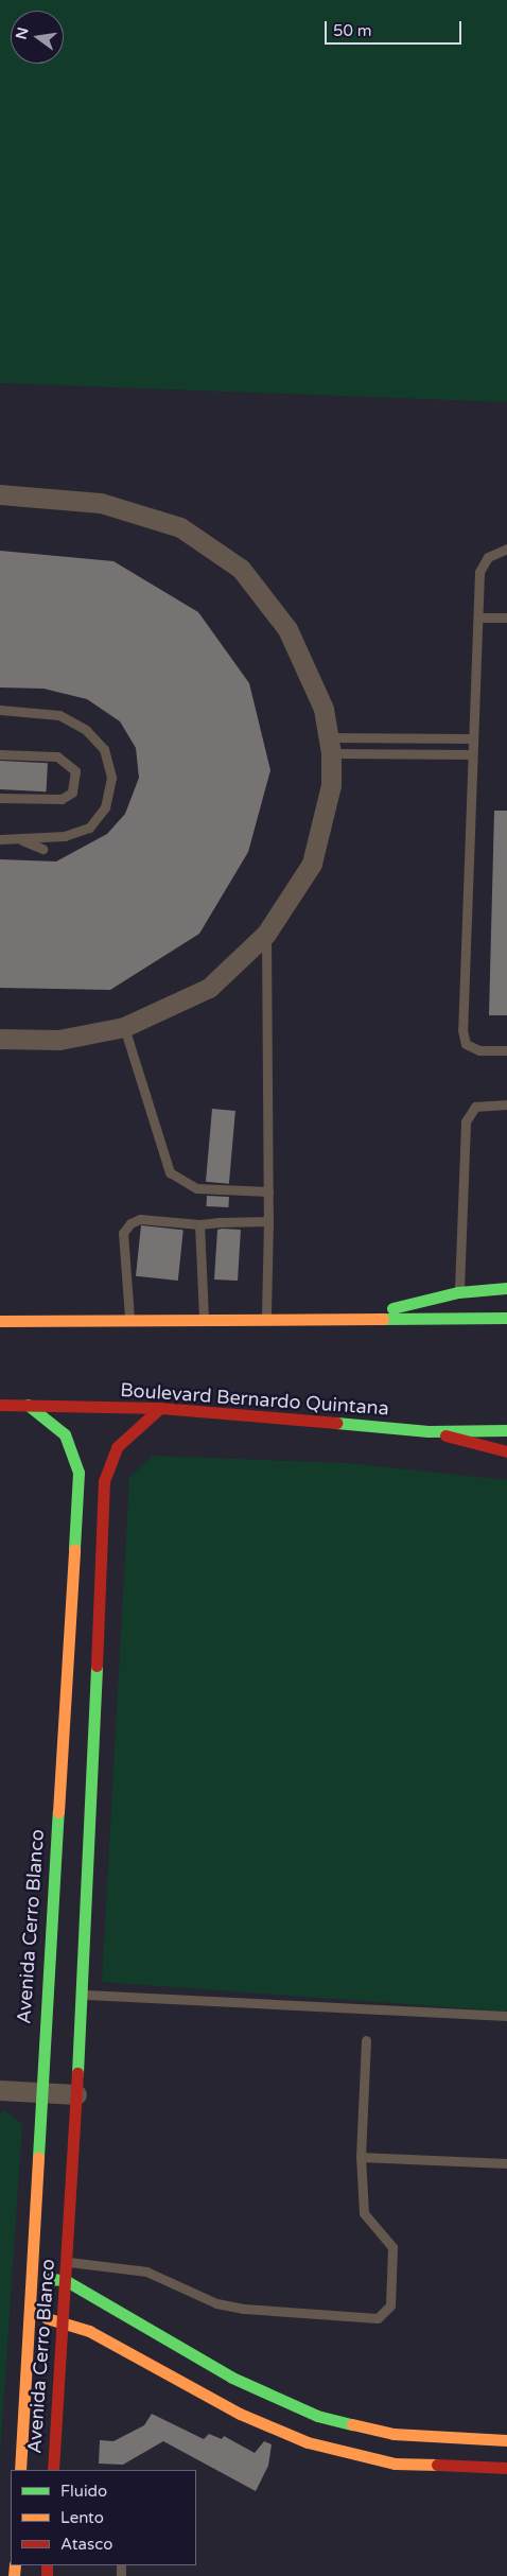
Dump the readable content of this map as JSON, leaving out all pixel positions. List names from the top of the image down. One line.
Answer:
{"streets":{"main road":["Boulevard Bernardo Quintana","Avenida Cerro Blanco"]},"crossings":[["Boulevard Bernardo Quintana","Avenida Cerro Blanco"]],"legend":["Fluido","Lento","Atasco"],"scale_bar":"50 m","north":"left"}
